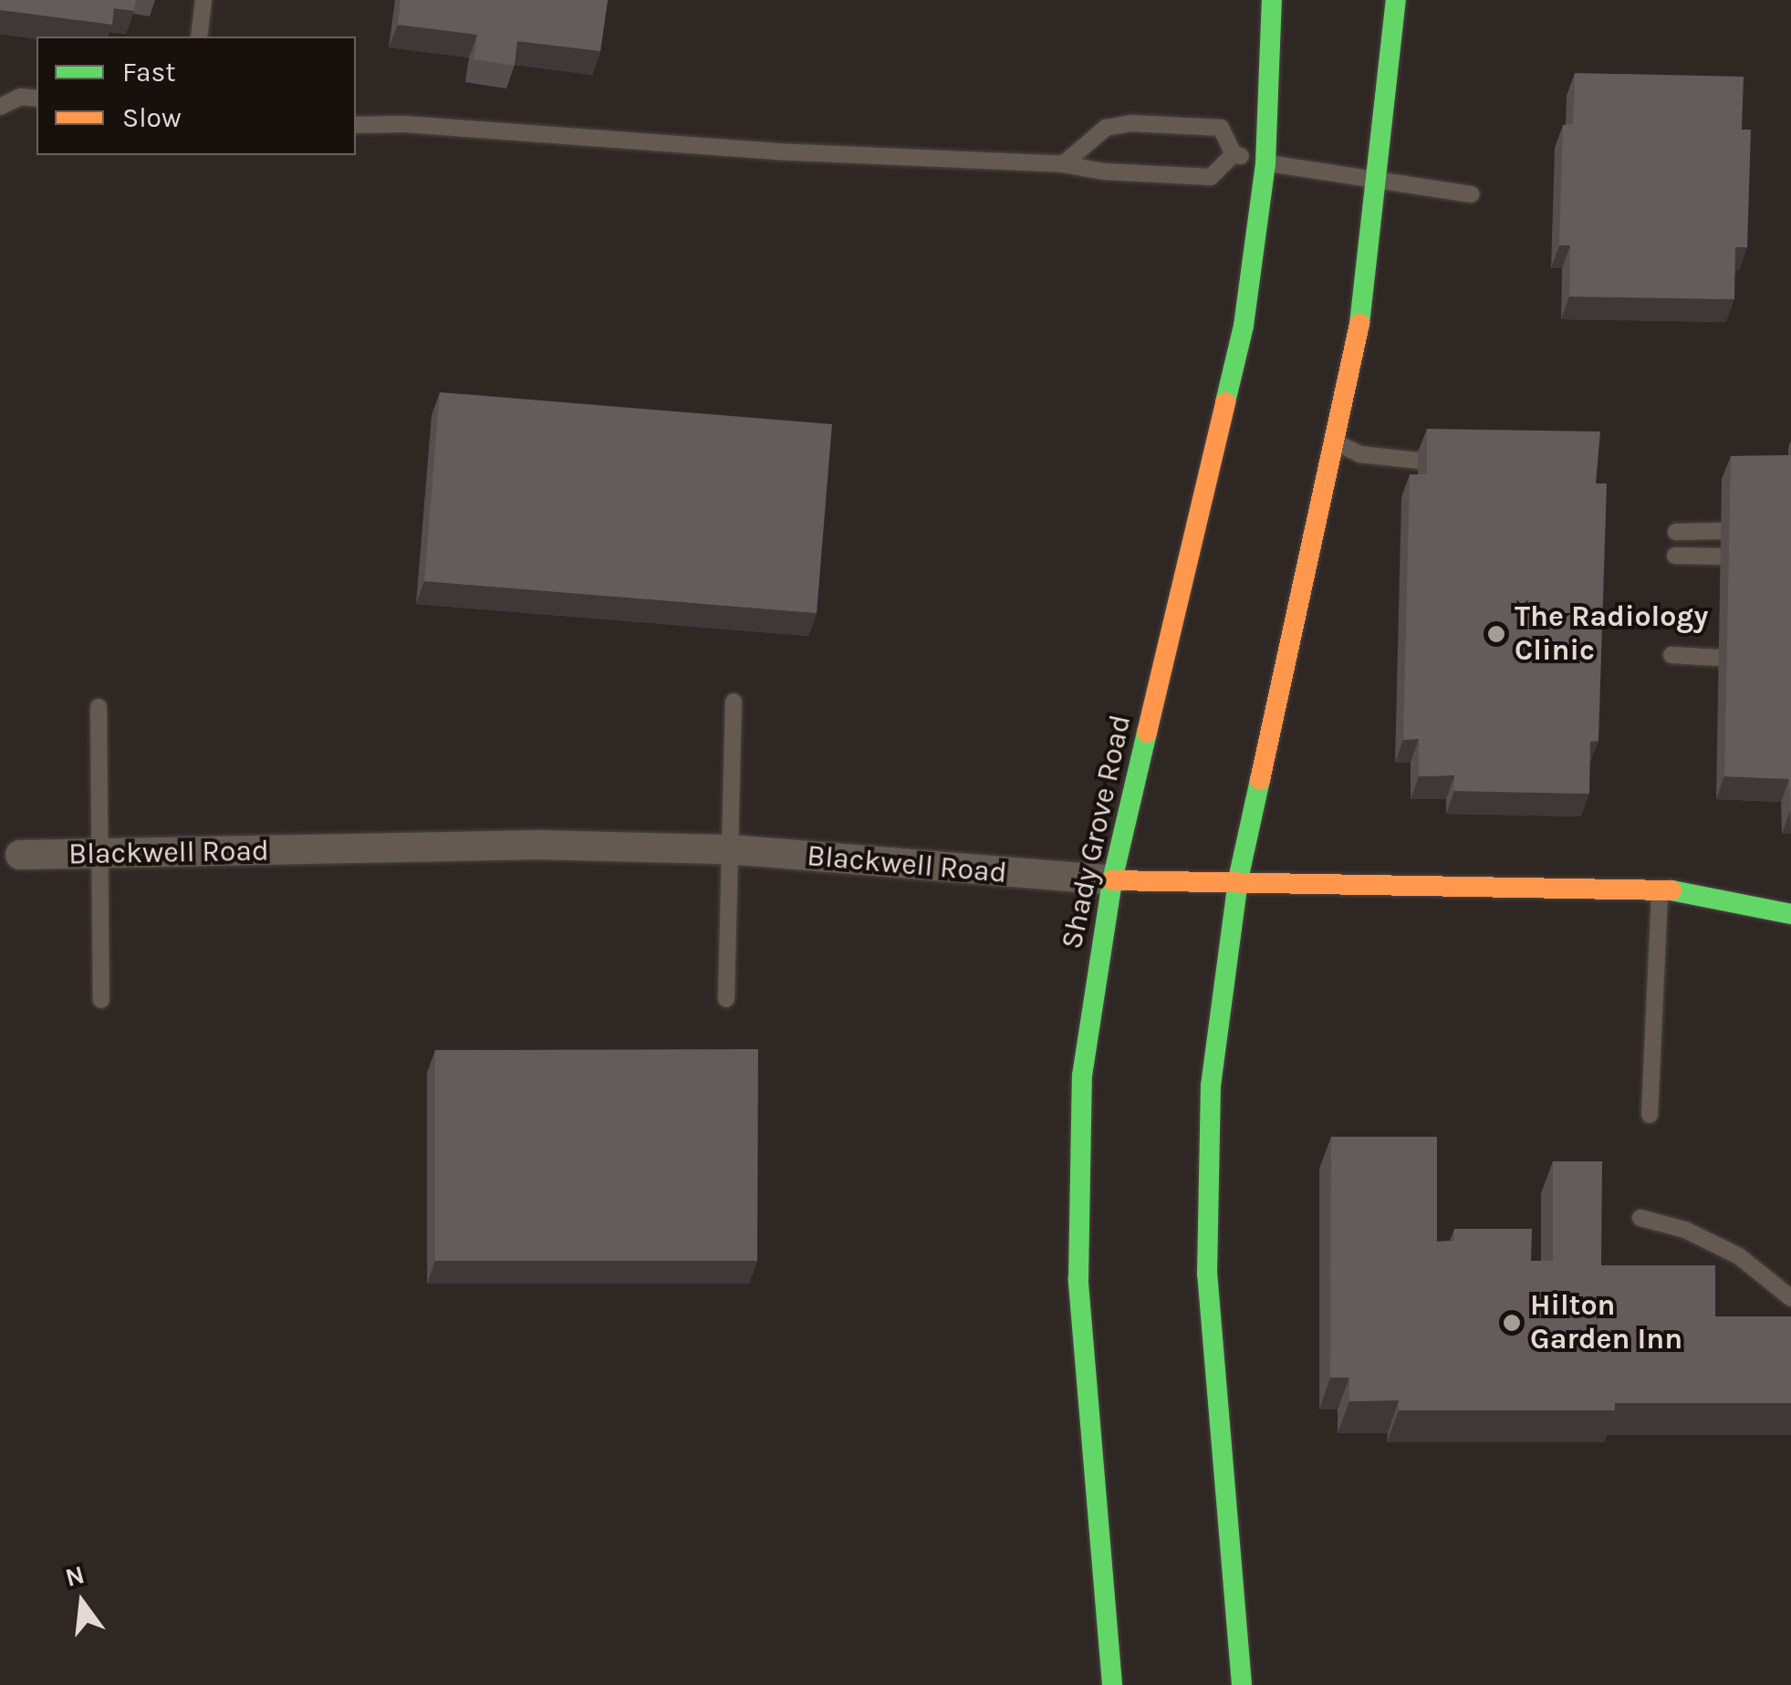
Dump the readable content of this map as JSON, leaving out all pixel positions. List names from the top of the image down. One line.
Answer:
{"streets":{"main road":["Shady Grove Road","Blackwell Road"]},"crossings":[["Shady Grove Road","Blackwell Road"]],"places":["The Radiology Clinic","Hilton Garden Inn"],"legend":["Fast","Slow"],"north":"top"}
